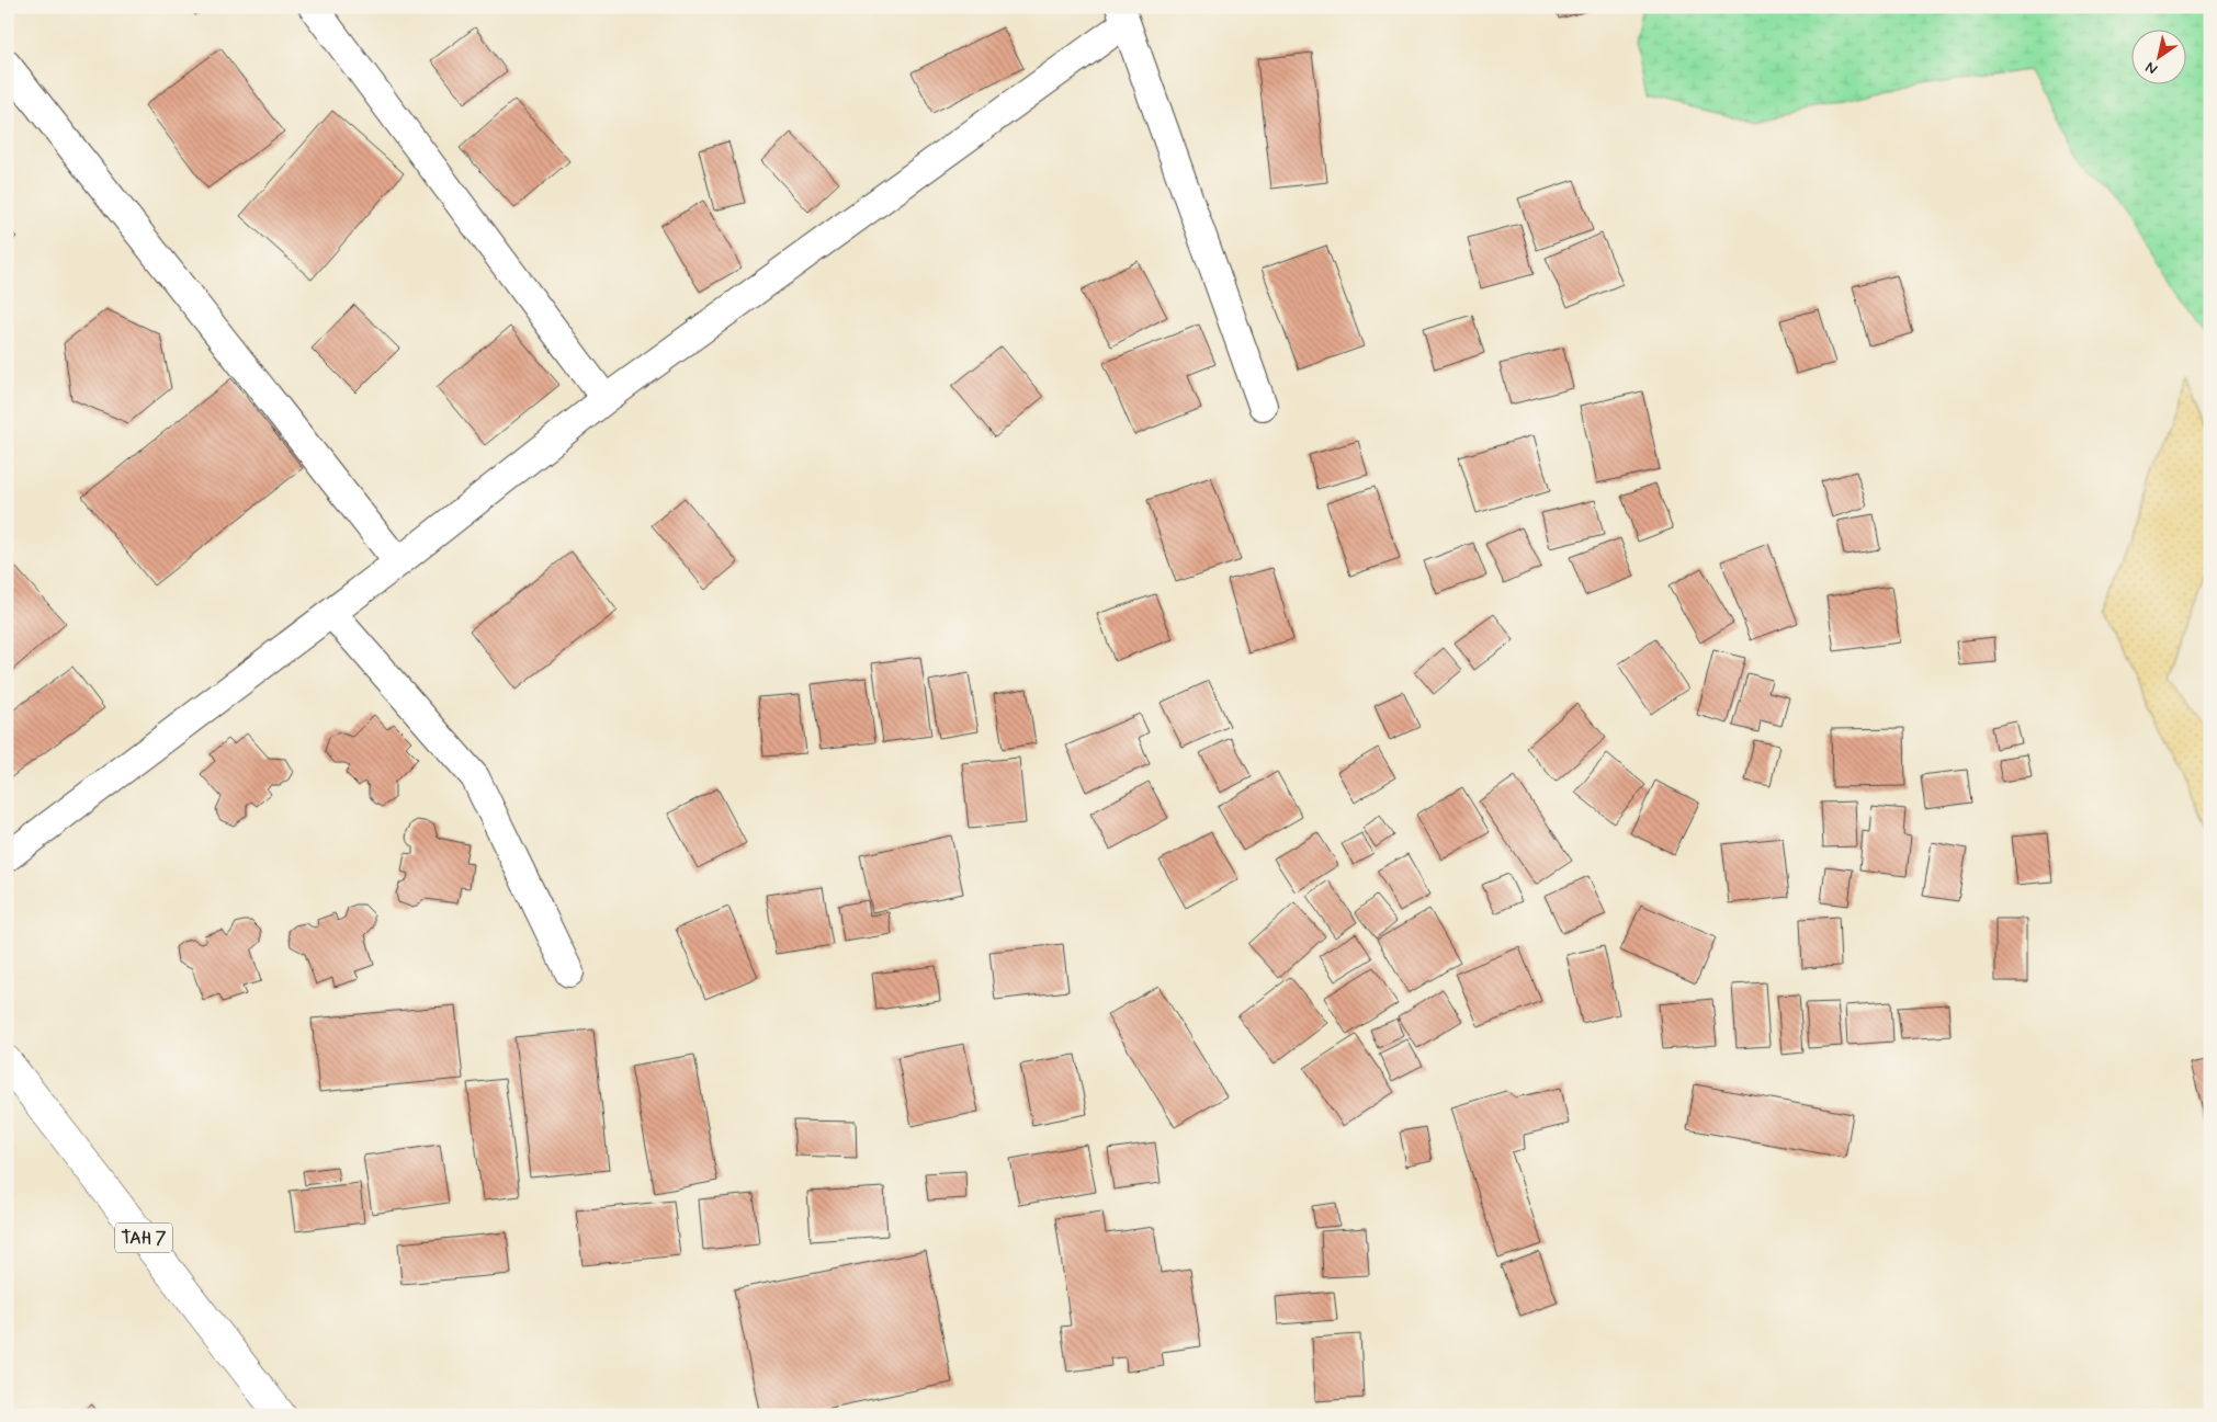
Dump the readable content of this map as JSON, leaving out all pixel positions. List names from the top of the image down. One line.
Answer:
{"streets":{"highway":["TAH 7"]},"north":"bottom left"}
